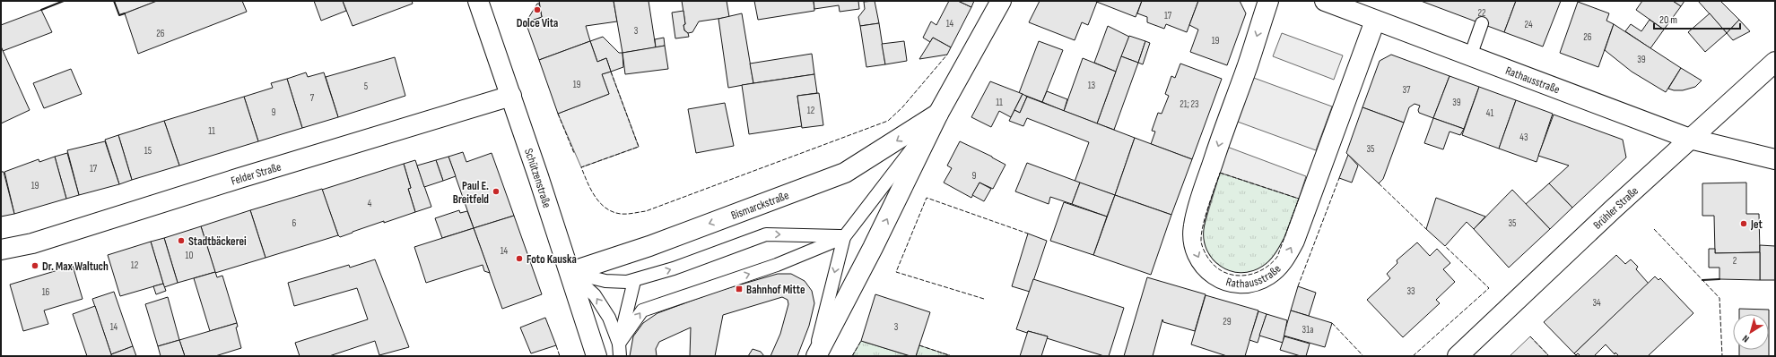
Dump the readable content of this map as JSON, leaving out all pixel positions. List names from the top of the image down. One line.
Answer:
{"streets":{"street":["Rathausstraße","Felder Straße","Schützenstraße","Bismarckstraße","Brühler Straße"]},"crossings":[["Rathausstraße","Brühler Straße"],["Felder Straße","Schützenstraße"],["Schützenstraße","Bismarckstraße"]],"places":{"other":["Dolce Vita","Paul E. Breitfeld","Jet","Stadtbäckerei","Foto Kauska","Dr. Max Waltuch"],"transit":["Bahnhof Mitte"]},"house_numbers":["22","17","14","24","3","26","26","19","39","19","13","5","37","7","11","39","21; 23","12","9","41","11","43","35","15","17","9","19","4","6","35","14","10","2","12","33","16","34","29","14","3","31a"],"scale_bar":"20 m","north":"bottom left"}
